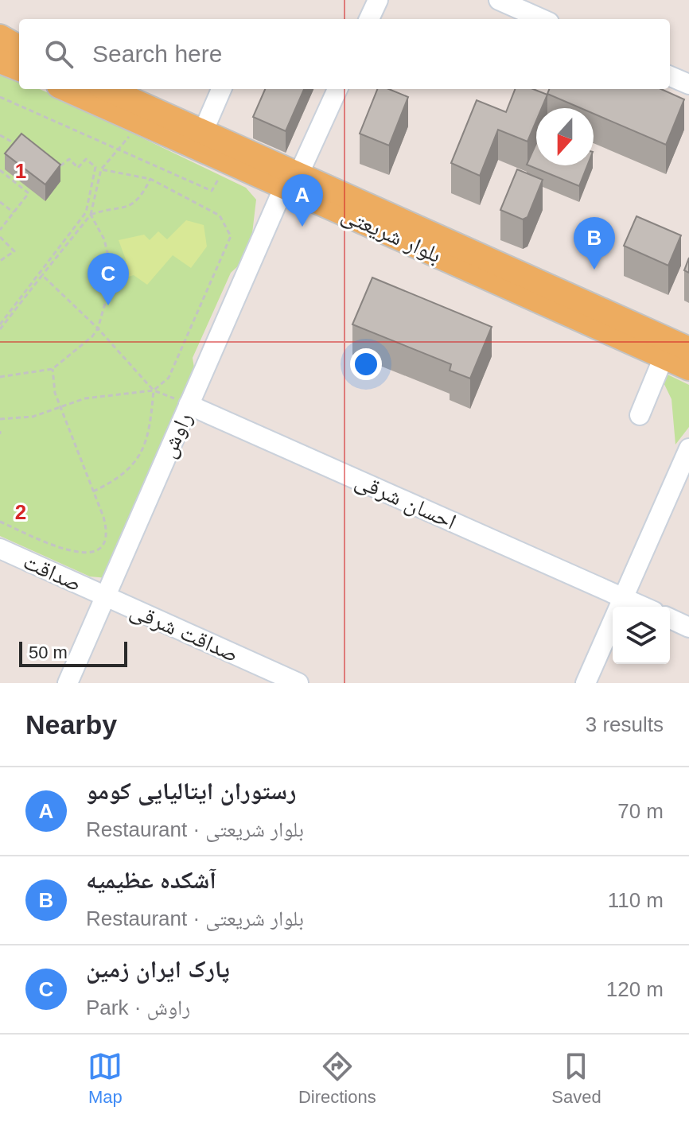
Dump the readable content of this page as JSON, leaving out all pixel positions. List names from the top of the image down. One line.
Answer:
{"streets":{"main road":["بلوار شریعتی"],"street":["راوش","احسان شرقی","صداقت","صداقت شرقی"]},"crossings":[["بلوار شریعتی","راوش"],["راوش","احسان شرقی"],["راوش","صداقت"],["راوش","صداقت شرقی"],["صداقت","صداقت شرقی"]],"scale_bar":"50 m","north":"bottom","page":{"search":"Search here","pins":["A","B","C"],"scale":"50 m","heading":["Nearby","3 results"],"list":[{"mark":"A","name":"رستوران ایتالیایی کومو","note":"Restaurant · بلوار شریعتی","value":"70 m"},{"mark":"B","name":"آشکده عظیمیه","note":"Restaurant · بلوار شریعتی","value":"110 m"},{"mark":"C","name":"پارک ایران زمین","note":"Park · راوش","value":"120 m"}],"nav":["Map","Directions","Saved"]},"grid":{"rows":["1","2"]}}
